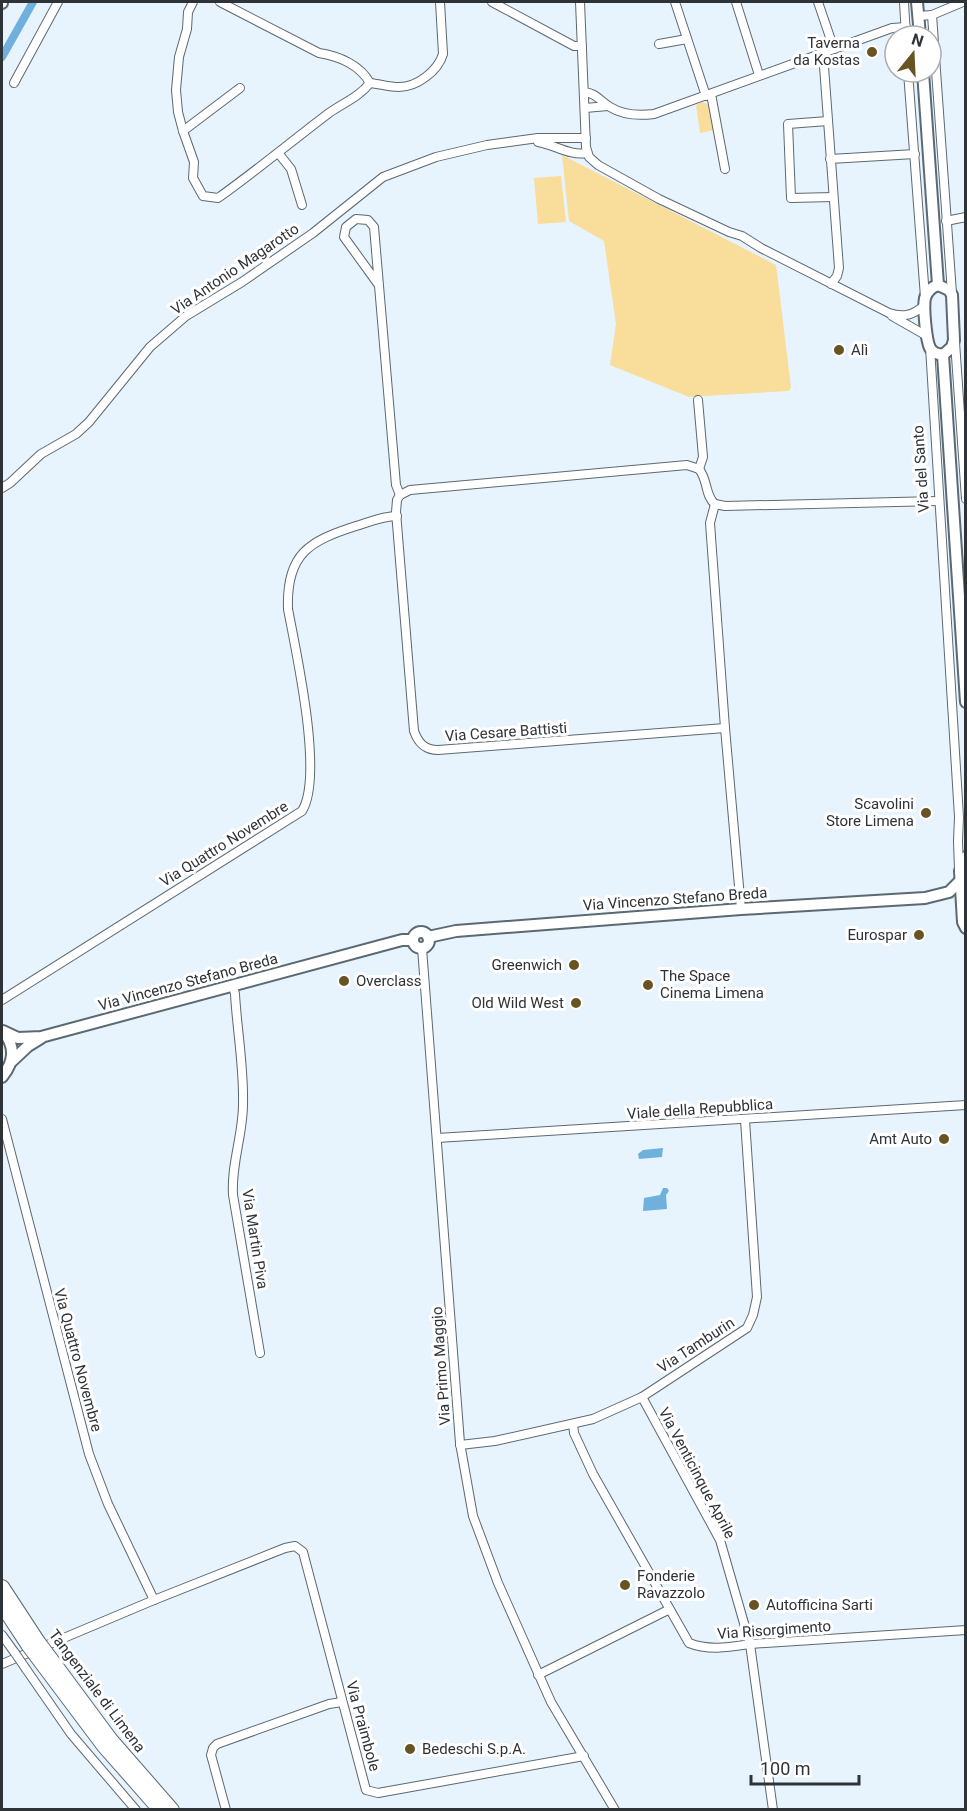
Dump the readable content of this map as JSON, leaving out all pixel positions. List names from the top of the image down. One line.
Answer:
{"streets":{"highway":["Tangenziale di Limena"],"street":["Via Antonio Magarotto","Via del Santo","Via Cesare Battisti","Via Quattro Novembre","Via Vincenzo Stefano Breda","Viale della Repubblica","Via Martin Piva","Via Tamburin","Via Primo Maggio","Via Venticinque Aprile","Via Risorgimento","Via Praimbole"]},"crossings":[["Via del Santo","Via Vincenzo Stefano Breda"],["Via Cesare Battisti","Via Quattro Novembre"],["Via Quattro Novembre","Via Praimbole"],["Via Vincenzo Stefano Breda","Via Martin Piva"],["Via Vincenzo Stefano Breda","Via Primo Maggio"],["Viale della Repubblica","Via Tamburin"],["Viale della Repubblica","Via Primo Maggio"],["Via Tamburin","Via Primo Maggio"],["Via Tamburin","Via Venticinque Aprile"],["Via Tamburin","Via Risorgimento"],["Via Primo Maggio","Via Praimbole"],["Via Venticinque Aprile","Via Risorgimento"]],"places":["Taverna da Kostas","Alì","Scavolini Store Limena","Eurospar","Greenwich","Overclass","The Space Cinema Limena","Old Wild West","Amt Auto","Fonderie Ravazzolo","Autofficina Sarti","Bedeschi S.p.A."],"scale_bar":"100 m","north":"top"}
